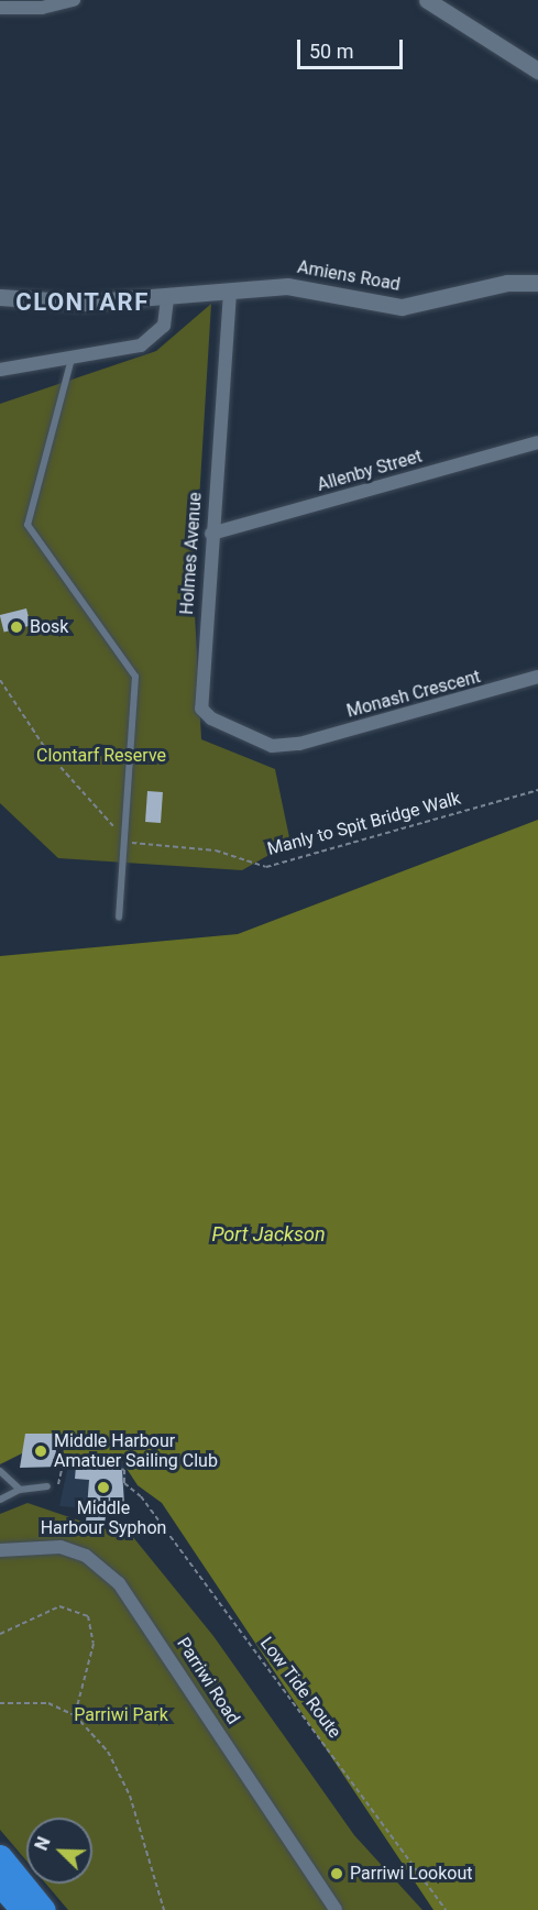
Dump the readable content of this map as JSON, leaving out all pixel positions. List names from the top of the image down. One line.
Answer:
{"streets":{"street":["Amiens Road","Allenby Street","Holmes Avenue","Monash Crescent","Parriwi Road"],"path":["Manly to Spit Bridge Walk","Low Tide Route"]},"crossings":[["Amiens Road","Holmes Avenue"],["Allenby Street","Holmes Avenue"],["Holmes Avenue","Monash Crescent"]],"districts":["CLONTARF"],"water":["Port Jackson"],"parks":["Clontarf Reserve","Parriwi Park"],"places":["Bosk","Middle Harbour Amatuer Sailing Club","Middle Harbour Syphon","Parriwi Lookout"],"scale_bar":"50 m","north":"top left"}
